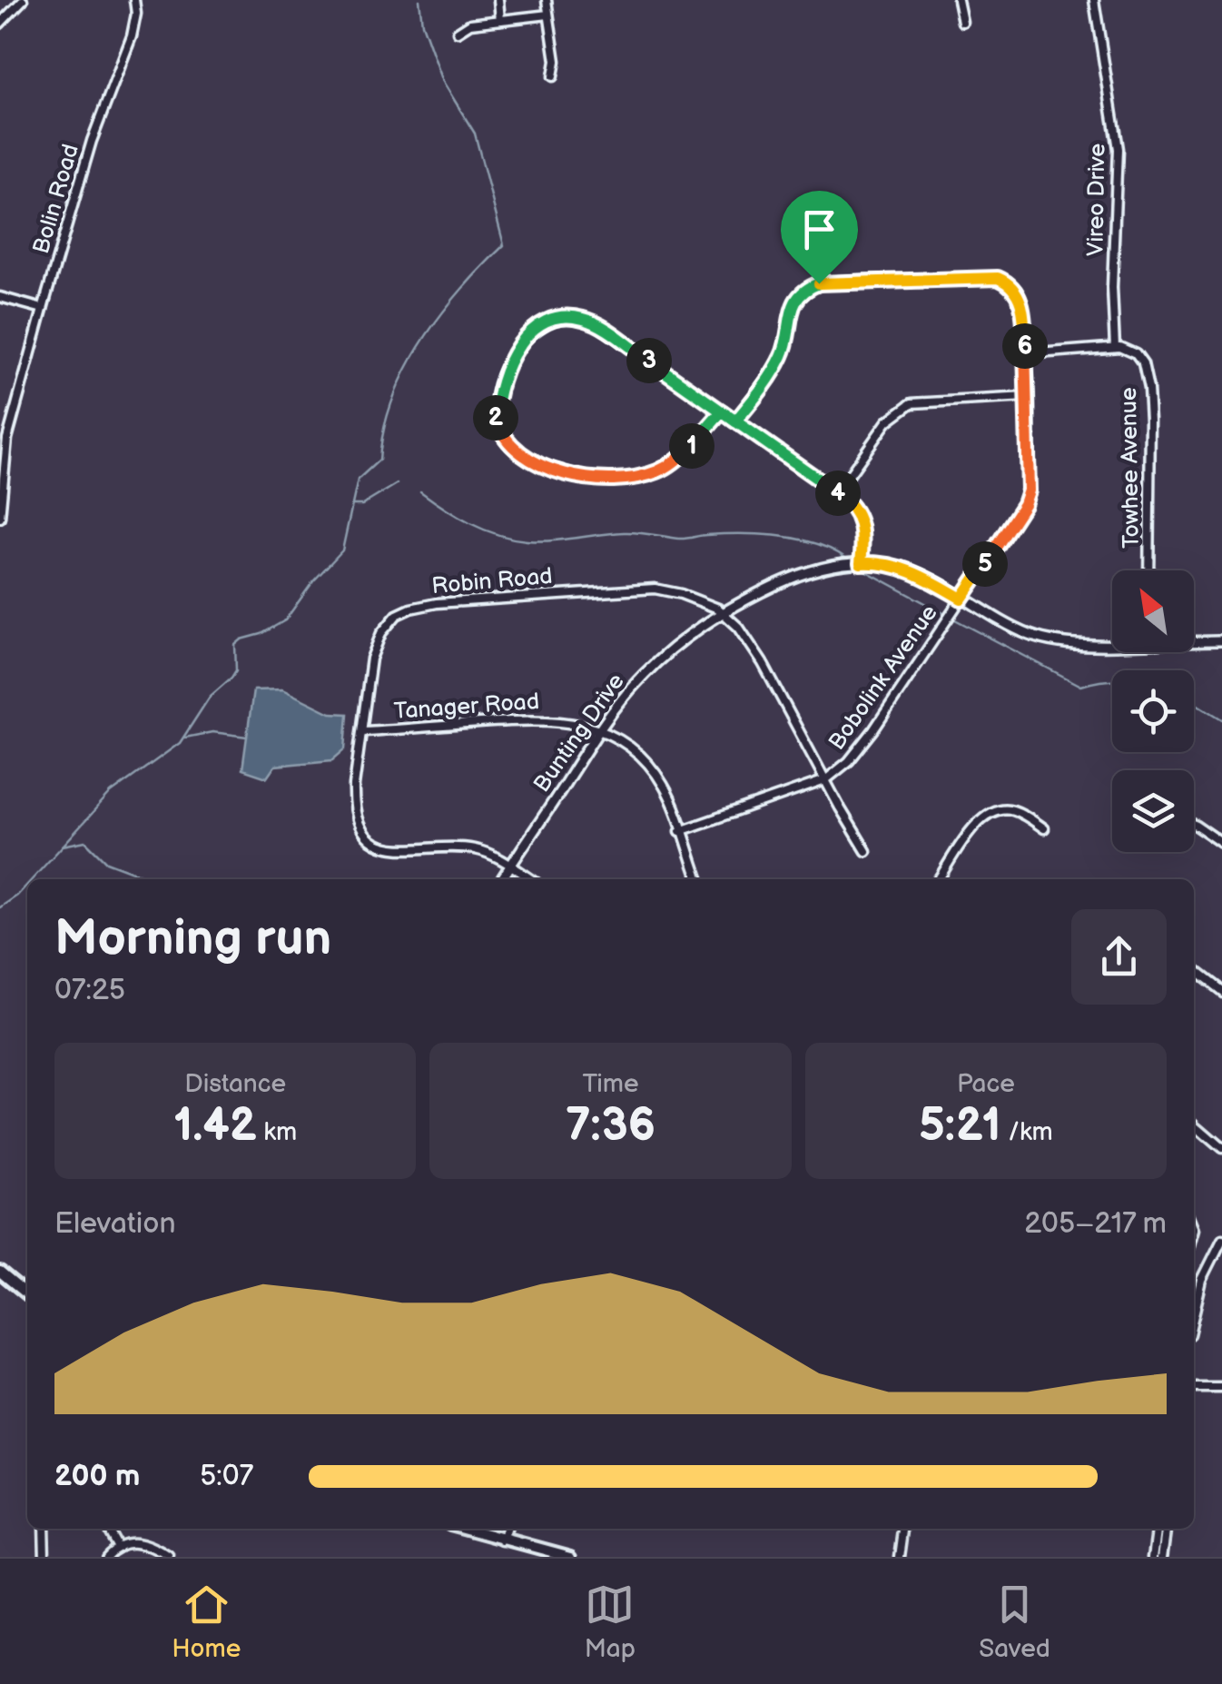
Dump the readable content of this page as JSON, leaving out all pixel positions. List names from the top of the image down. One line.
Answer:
{"streets":{"street":["Bolin Road","Vireo Drive","Towhee Avenue","Robin Road","Bobolink Avenue","Tanager Road","Bunting Drive"]},"crossings":[["Vireo Drive","Towhee Avenue"],["Robin Road","Bobolink Avenue"],["Robin Road","Tanager Road"],["Robin Road","Bunting Drive"],["Bobolink Avenue","Tanager Road"],["Bobolink Avenue","Bunting Drive"],["Tanager Road","Bunting Drive"]],"north":"top left","page":{"pins":["6","3","2","1","4","5"],"heading":["Morning run","07:25"],"stats":[["Distance","1.42 km"],["Time","7:36"],["Pace","5:21 /km"]],"chart":["Elevation","205–217 m"],"list":[{"name":"200 m","note":"5:07"}],"tabs":["Home","Map","Saved"]}}
